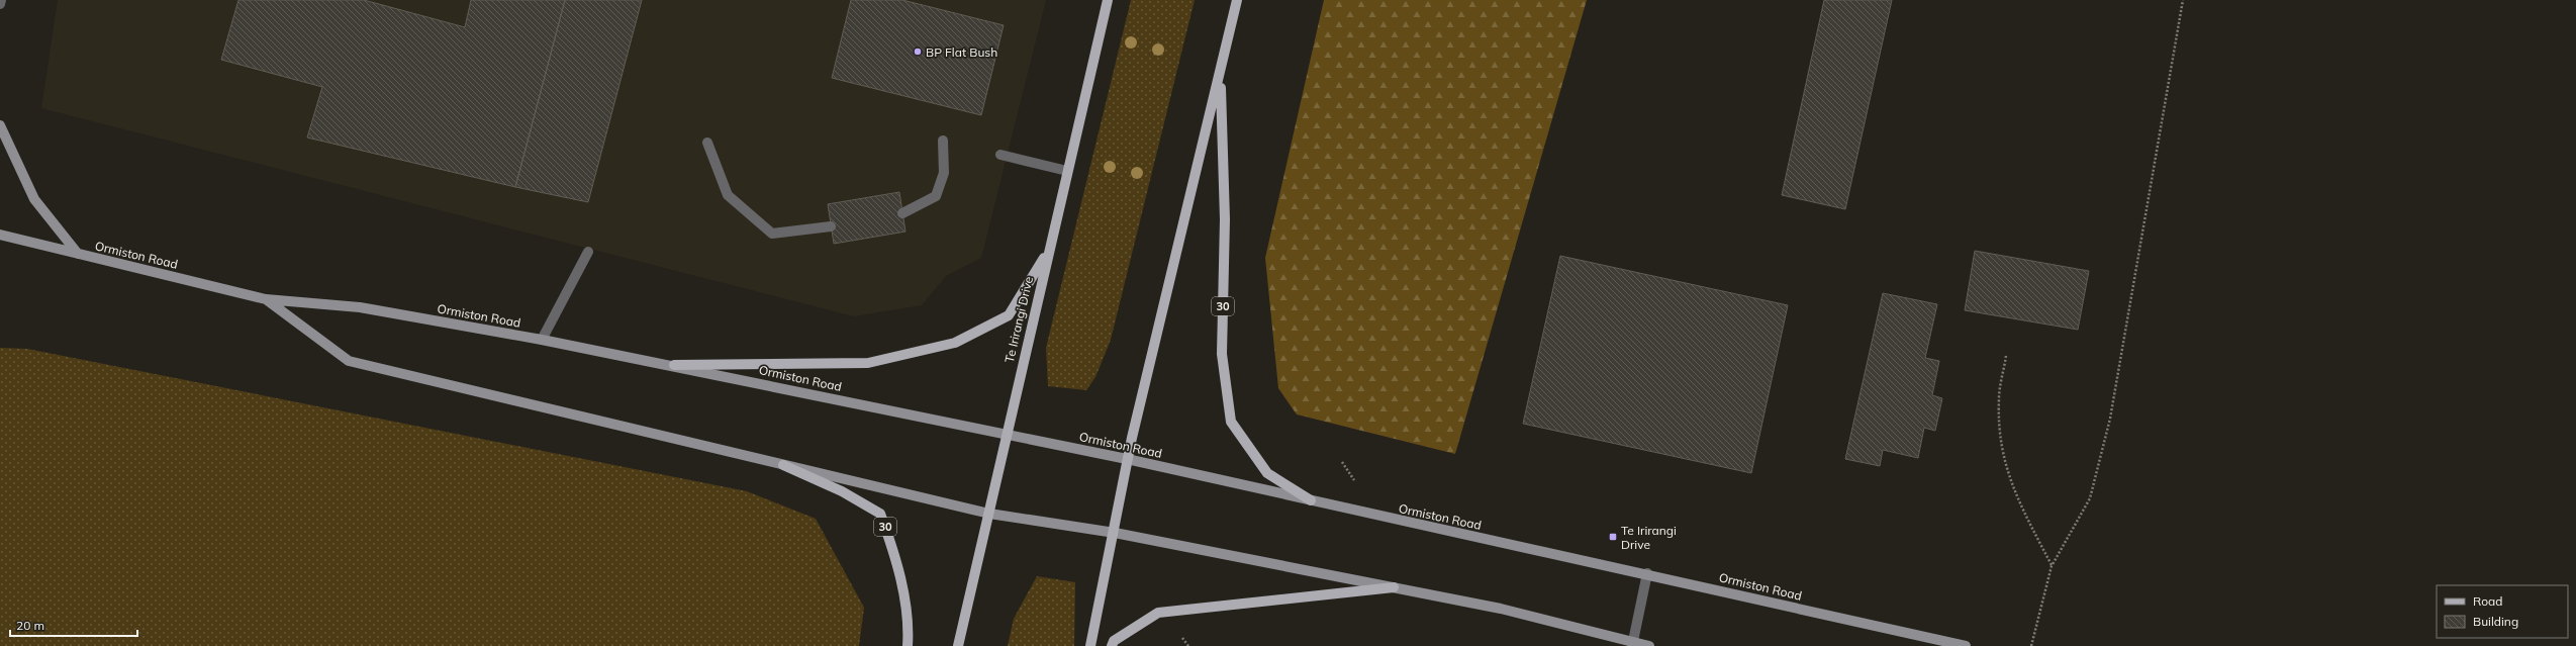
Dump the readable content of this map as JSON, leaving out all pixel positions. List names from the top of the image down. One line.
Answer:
{"streets":{"main road":["Ormiston Road","30","Te Irirangi Drive"]},"crossings":[["Ormiston Road","30"],["Ormiston Road","Te Irirangi Drive"]],"places":{"other":["BP Flat Bush"],"transit":["Te Irirangi Drive"]},"legend":["Road","Building"],"scale_bar":"20 m"}
